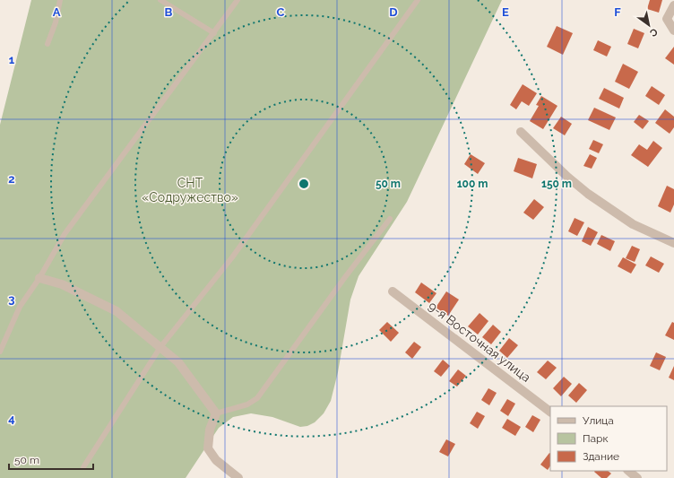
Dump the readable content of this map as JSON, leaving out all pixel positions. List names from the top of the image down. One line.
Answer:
{"streets":{"street":["9-я Восточная улица"]},"parks":["СНТ «Содружество»"],"legend":["Улица","Парк","Здание"],"scale_bar":"50 m","north":"bottom right","grid":{"columns":["A","B","C","D","E","F"],"rows":["1","2","3","4"]},"rings":["50 m","100 m","150 m"]}
